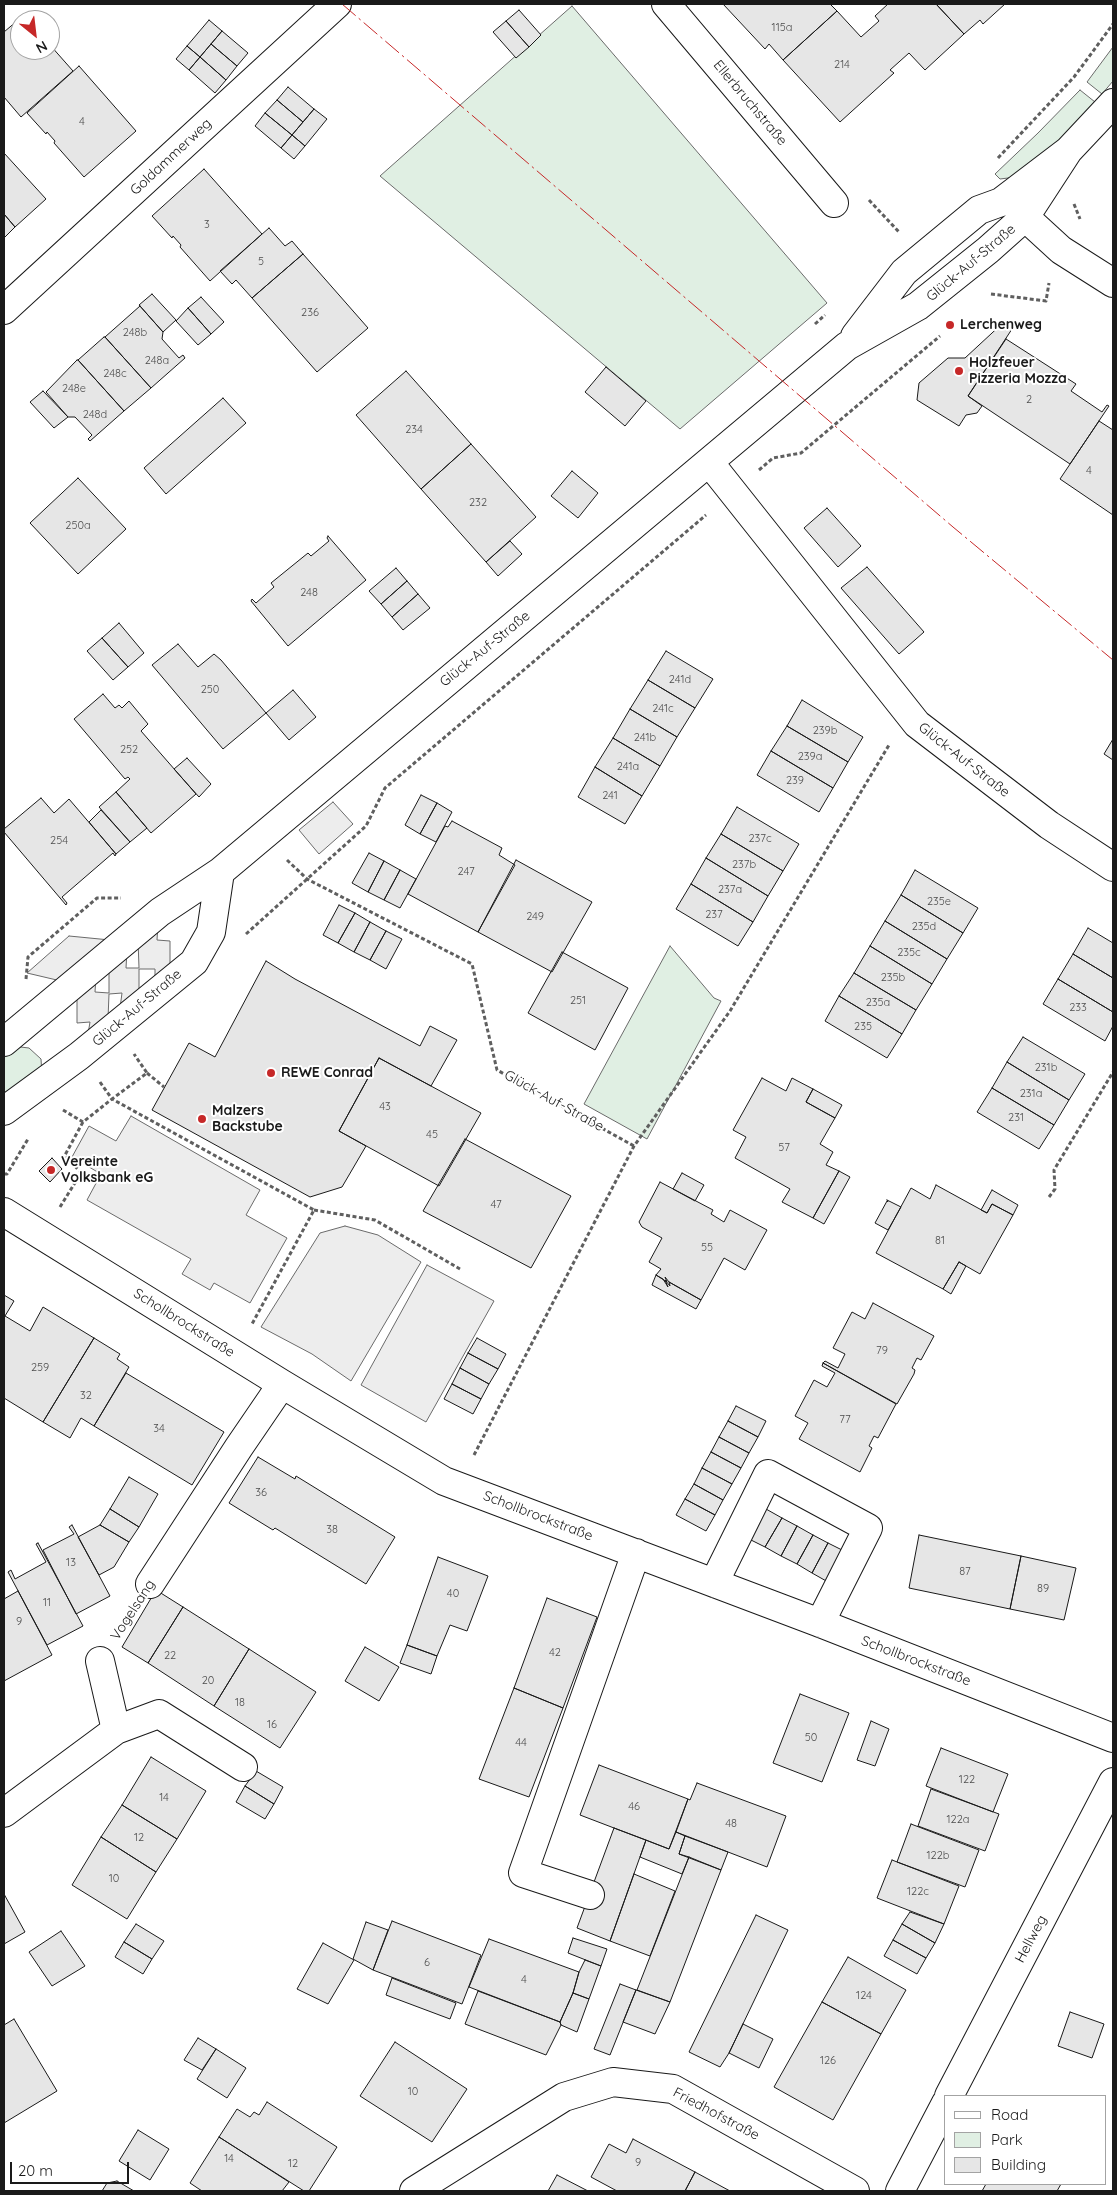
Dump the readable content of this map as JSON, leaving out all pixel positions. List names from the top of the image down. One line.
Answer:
{"streets":{"street":["Ellerbruchstraße","Goldammerweg","Glück-Auf-Straße","Schollbrockstraße","Vogelsang","Hellweg","Friedhofstraße"]},"crossings":[["Schollbrockstraße","Vogelsang"]],"places":["Lerchenweg","Holzfeuer Pizzeria Mozza","REWE Conrad","Malzers Backstube","Vereinte Volksbank eG"],"house_numbers":["115a","214","4","3","5","236","248b","248a","248c","248e","2","248d","234","4","232","250a","248","241d","250","241c","239b","241b","252","239a","241a","239","241","237c","254","237b","247","237a","235e","237","249","235d","235c","235b","251","235a","233","235","231b","231a","43","231","45","57","47","81","55","79","259","32","77","34","36","38","13","87","89","40","11","9","42","22","20","18","16","50","44","122","14","46","122a","48","12","122b","10","122c","6","4","124","126","10","14","9","12"],"legend":["Road","Park","Building"],"scale_bar":"20 m","north":"bottom right"}
